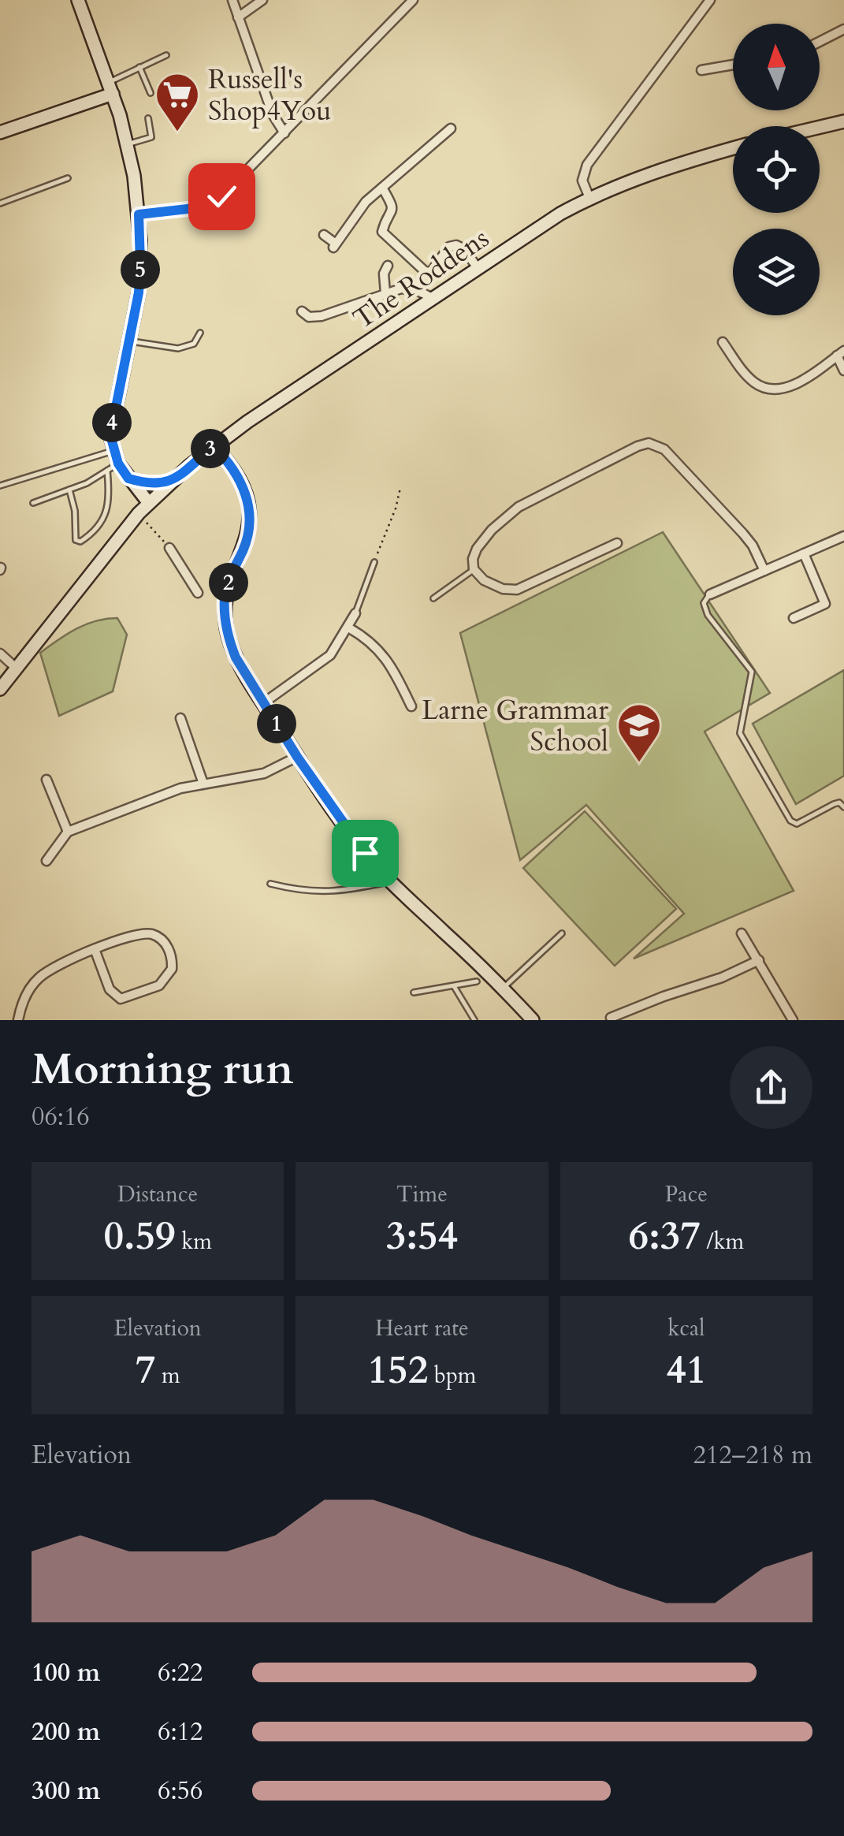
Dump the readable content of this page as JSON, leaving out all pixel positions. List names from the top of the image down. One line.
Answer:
{"streets":{"street":["The Roddens"]},"places":{"supermarket":["Russell's Shop4You"],"school or university":["Larne Grammar School"]},"north":"top","page":{"pins":["5","4","3","2","1"],"heading":["Morning run","06:16"],"stats":[["Distance","0.59 km"],["Time","3:54"],["Pace","6:37 /km"],["Elevation","7 m"],["Heart rate","152 bpm"],["kcal","41"]],"chart":["Elevation","212–218 m"],"list":[{"name":"100 m","note":"6:22"},{"name":"200 m","note":"6:12"},{"name":"300 m","note":"6:56"}]}}
